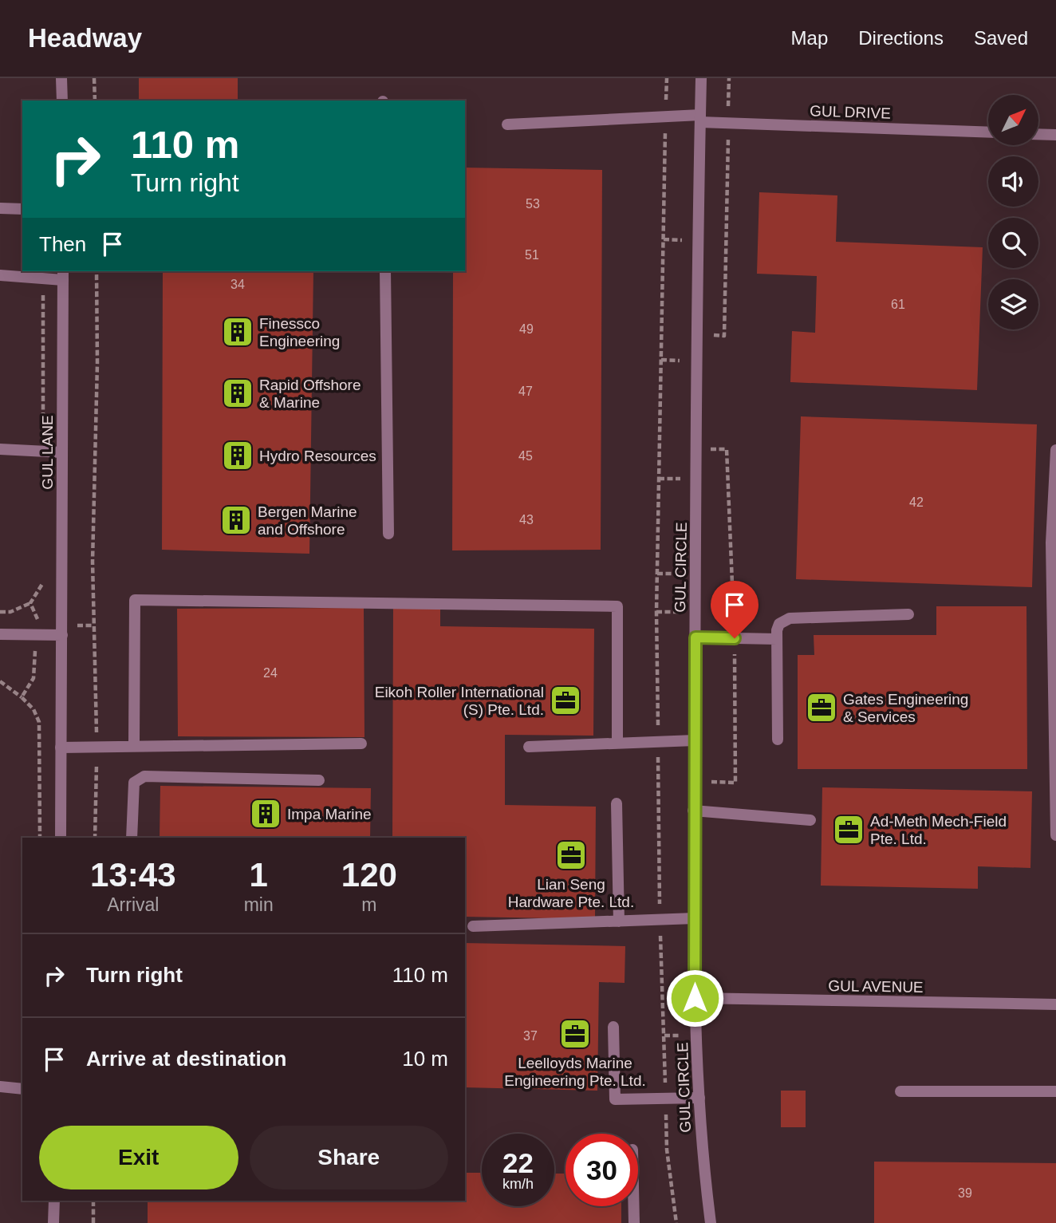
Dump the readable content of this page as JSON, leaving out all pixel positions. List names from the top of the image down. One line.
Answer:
{"streets":{"street":["GUL DRIVE","GUL LANE","GUL CIRCLE","GUL AVENUE"]},"crossings":[["GUL DRIVE","GUL CIRCLE"],["GUL CIRCLE","GUL AVENUE"]],"places":{"building":["Finessco Engineering","Rapid Offshore & Marine","Hydro Resources","Bergen Marine and Offshore","Impa Marine"],"office":["Eikoh Roller International (S) Pte. Ltd.","Gates Engineering & Services","Ad-Meth Mech-Field Pte. Ltd.","Lian Seng Hardware Pte. Ltd.","Leelloyds Marine Engineering Pte. Ltd."]},"house_numbers":["53","51","34","61","49","47","45","42","43","24","37","39"],"north":"top right","page":{"header":"Headway","nav":["Map","Directions","Saved"],"turn":["110 m","Turn right"],"then":"Then","eta":["13:43","Arrival","1","min","120","m"],"list":[{"name":"Turn right","value":"110 m"},{"name":"Arrive at destination","value":"10 m"}],"buttons":["Exit","Share"],"speed":"22 km/h","limit":"30"}}
